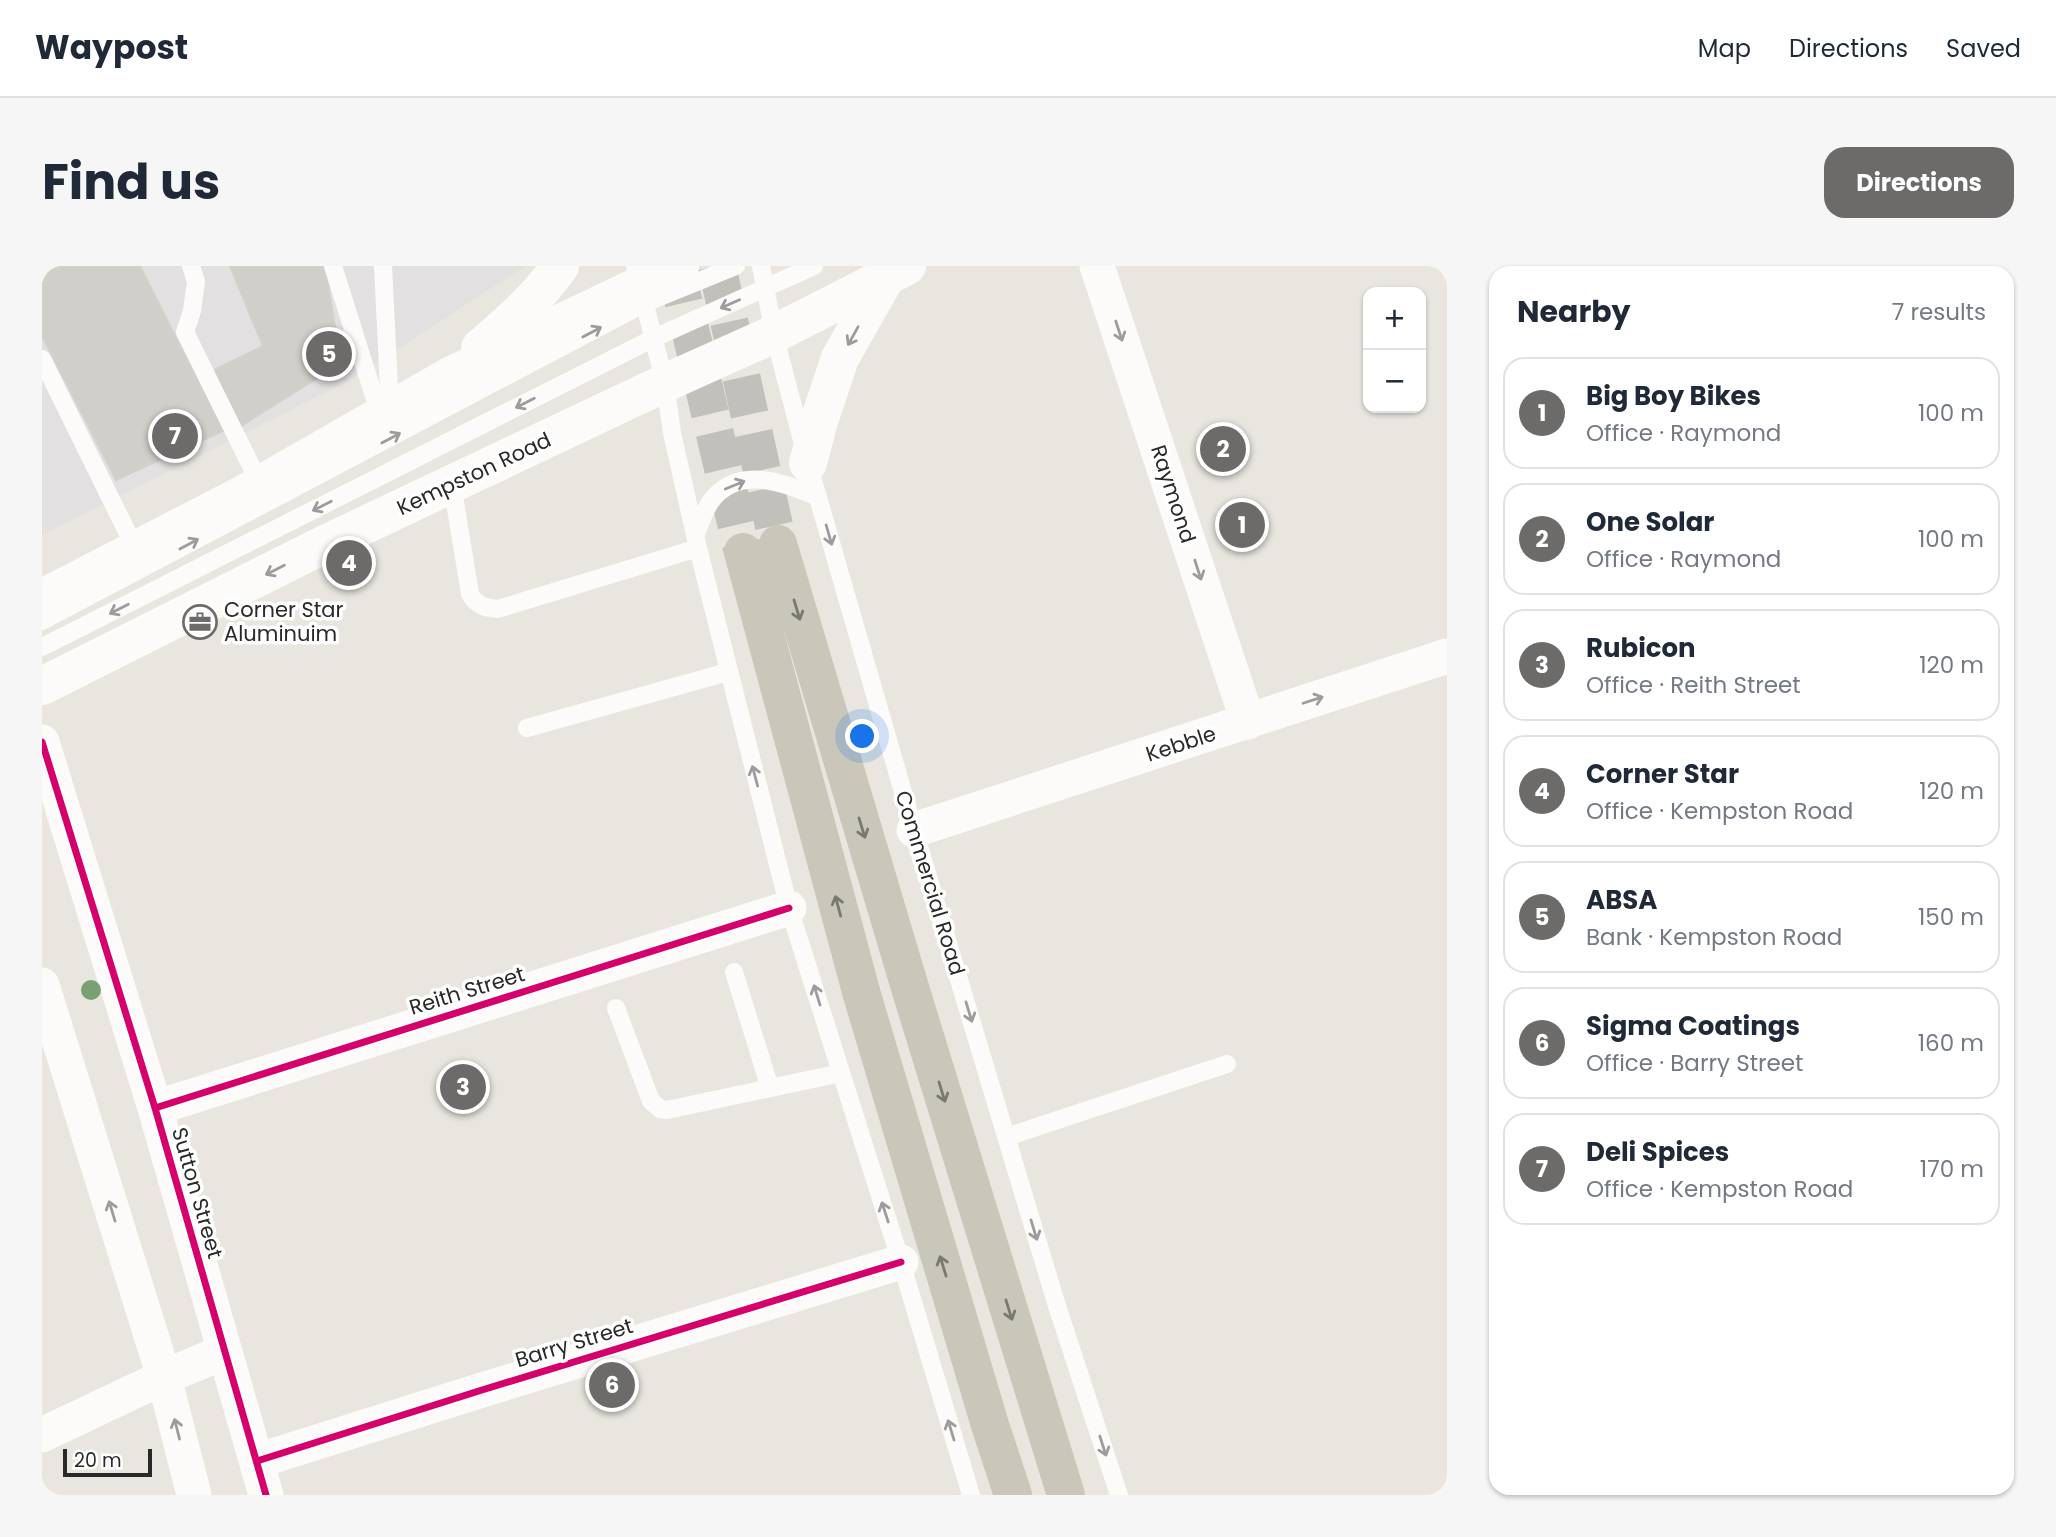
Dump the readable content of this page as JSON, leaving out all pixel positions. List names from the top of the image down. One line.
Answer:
{"streets":{"main road":["Kempston Road"],"street":["Raymond","Kebble","Reith Street","Sutton Street","Barry Street"],"lane":["Commercial Road"]},"crossings":[["Kempston Road","Commercial Road"],["Raymond","Kebble"],["Kebble","Commercial Road"],["Reith Street","Sutton Street"],["Sutton Street","Barry Street"]],"one_way":["Raymond","Kebble"],"places":{"office":["Corner Star Aluminuim"]},"scale_bar":"20 m","page":{"header":"Waypost","nav":["Map","Directions","Saved"],"title":"Find us","buttons":"Directions","heading":["Nearby","7 results"],"map_buttons":["+","−"],"pins":["5","7","2","1","4","3","6"],"list":[{"mark":"1","name":"Big Boy Bikes","note":"Office · Raymond","value":"100 m"},{"mark":"2","name":"One Solar","note":"Office · Raymond","value":"100 m"},{"mark":"3","name":"Rubicon","note":"Office · Reith Street","value":"120 m"},{"mark":"4","name":"Corner Star","note":"Office · Kempston Road","value":"120 m"},{"mark":"5","name":"ABSA","note":"Bank · Kempston Road","value":"150 m"},{"mark":"6","name":"Sigma Coatings","note":"Office · Barry Street","value":"160 m"},{"mark":"7","name":"Deli Spices","note":"Office · Kempston Road","value":"170 m"}],"scale":"20 m"}}
